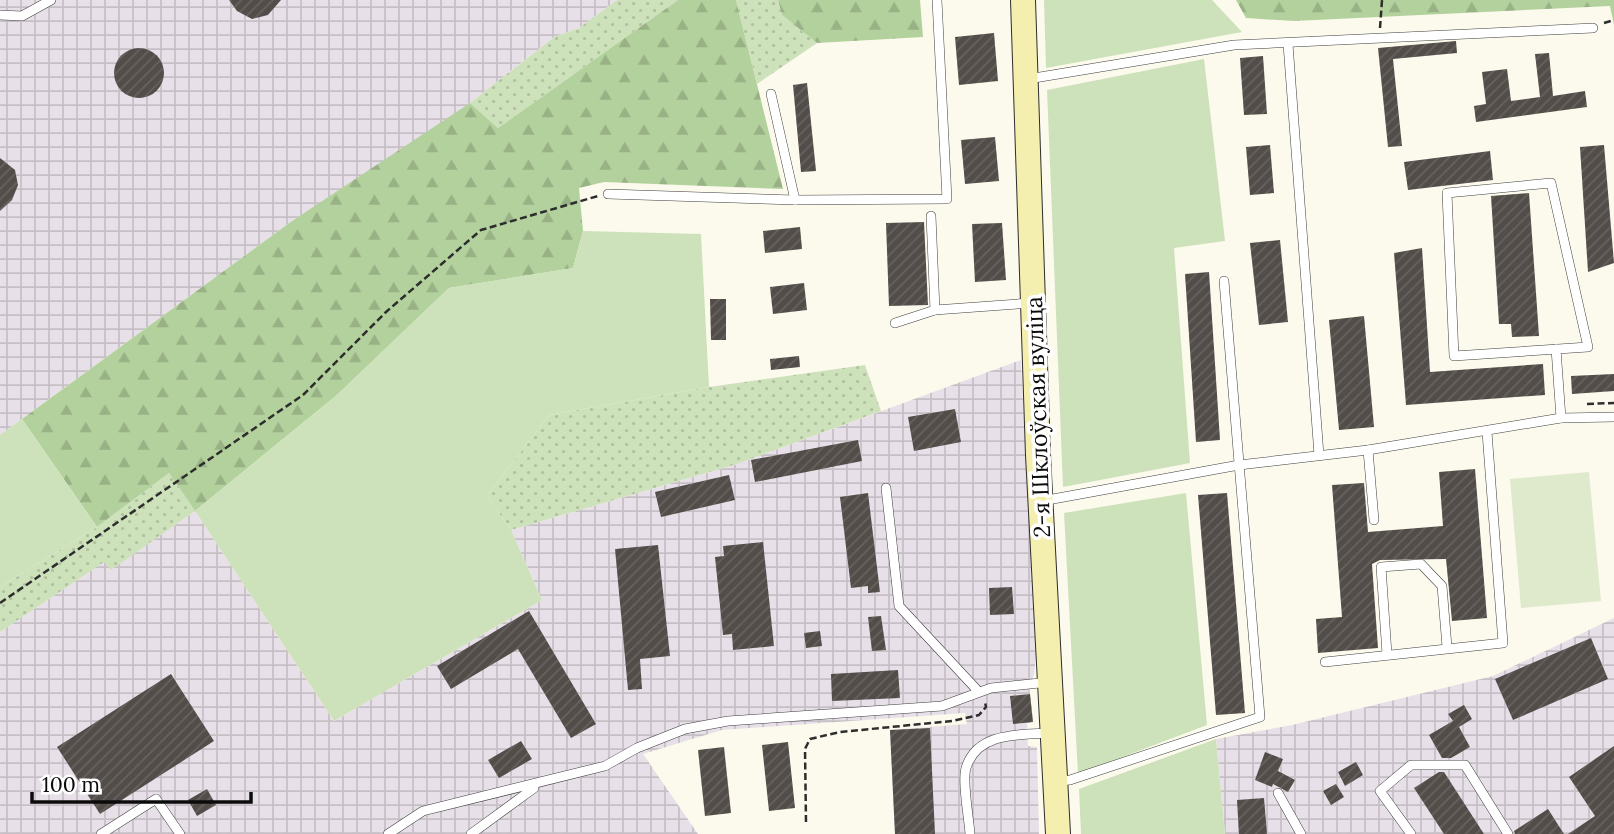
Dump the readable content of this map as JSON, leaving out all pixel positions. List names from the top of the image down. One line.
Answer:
{"streets":{"street":["2-я Шклоўская вуліца"]},"scale_bar":"100 m"}
